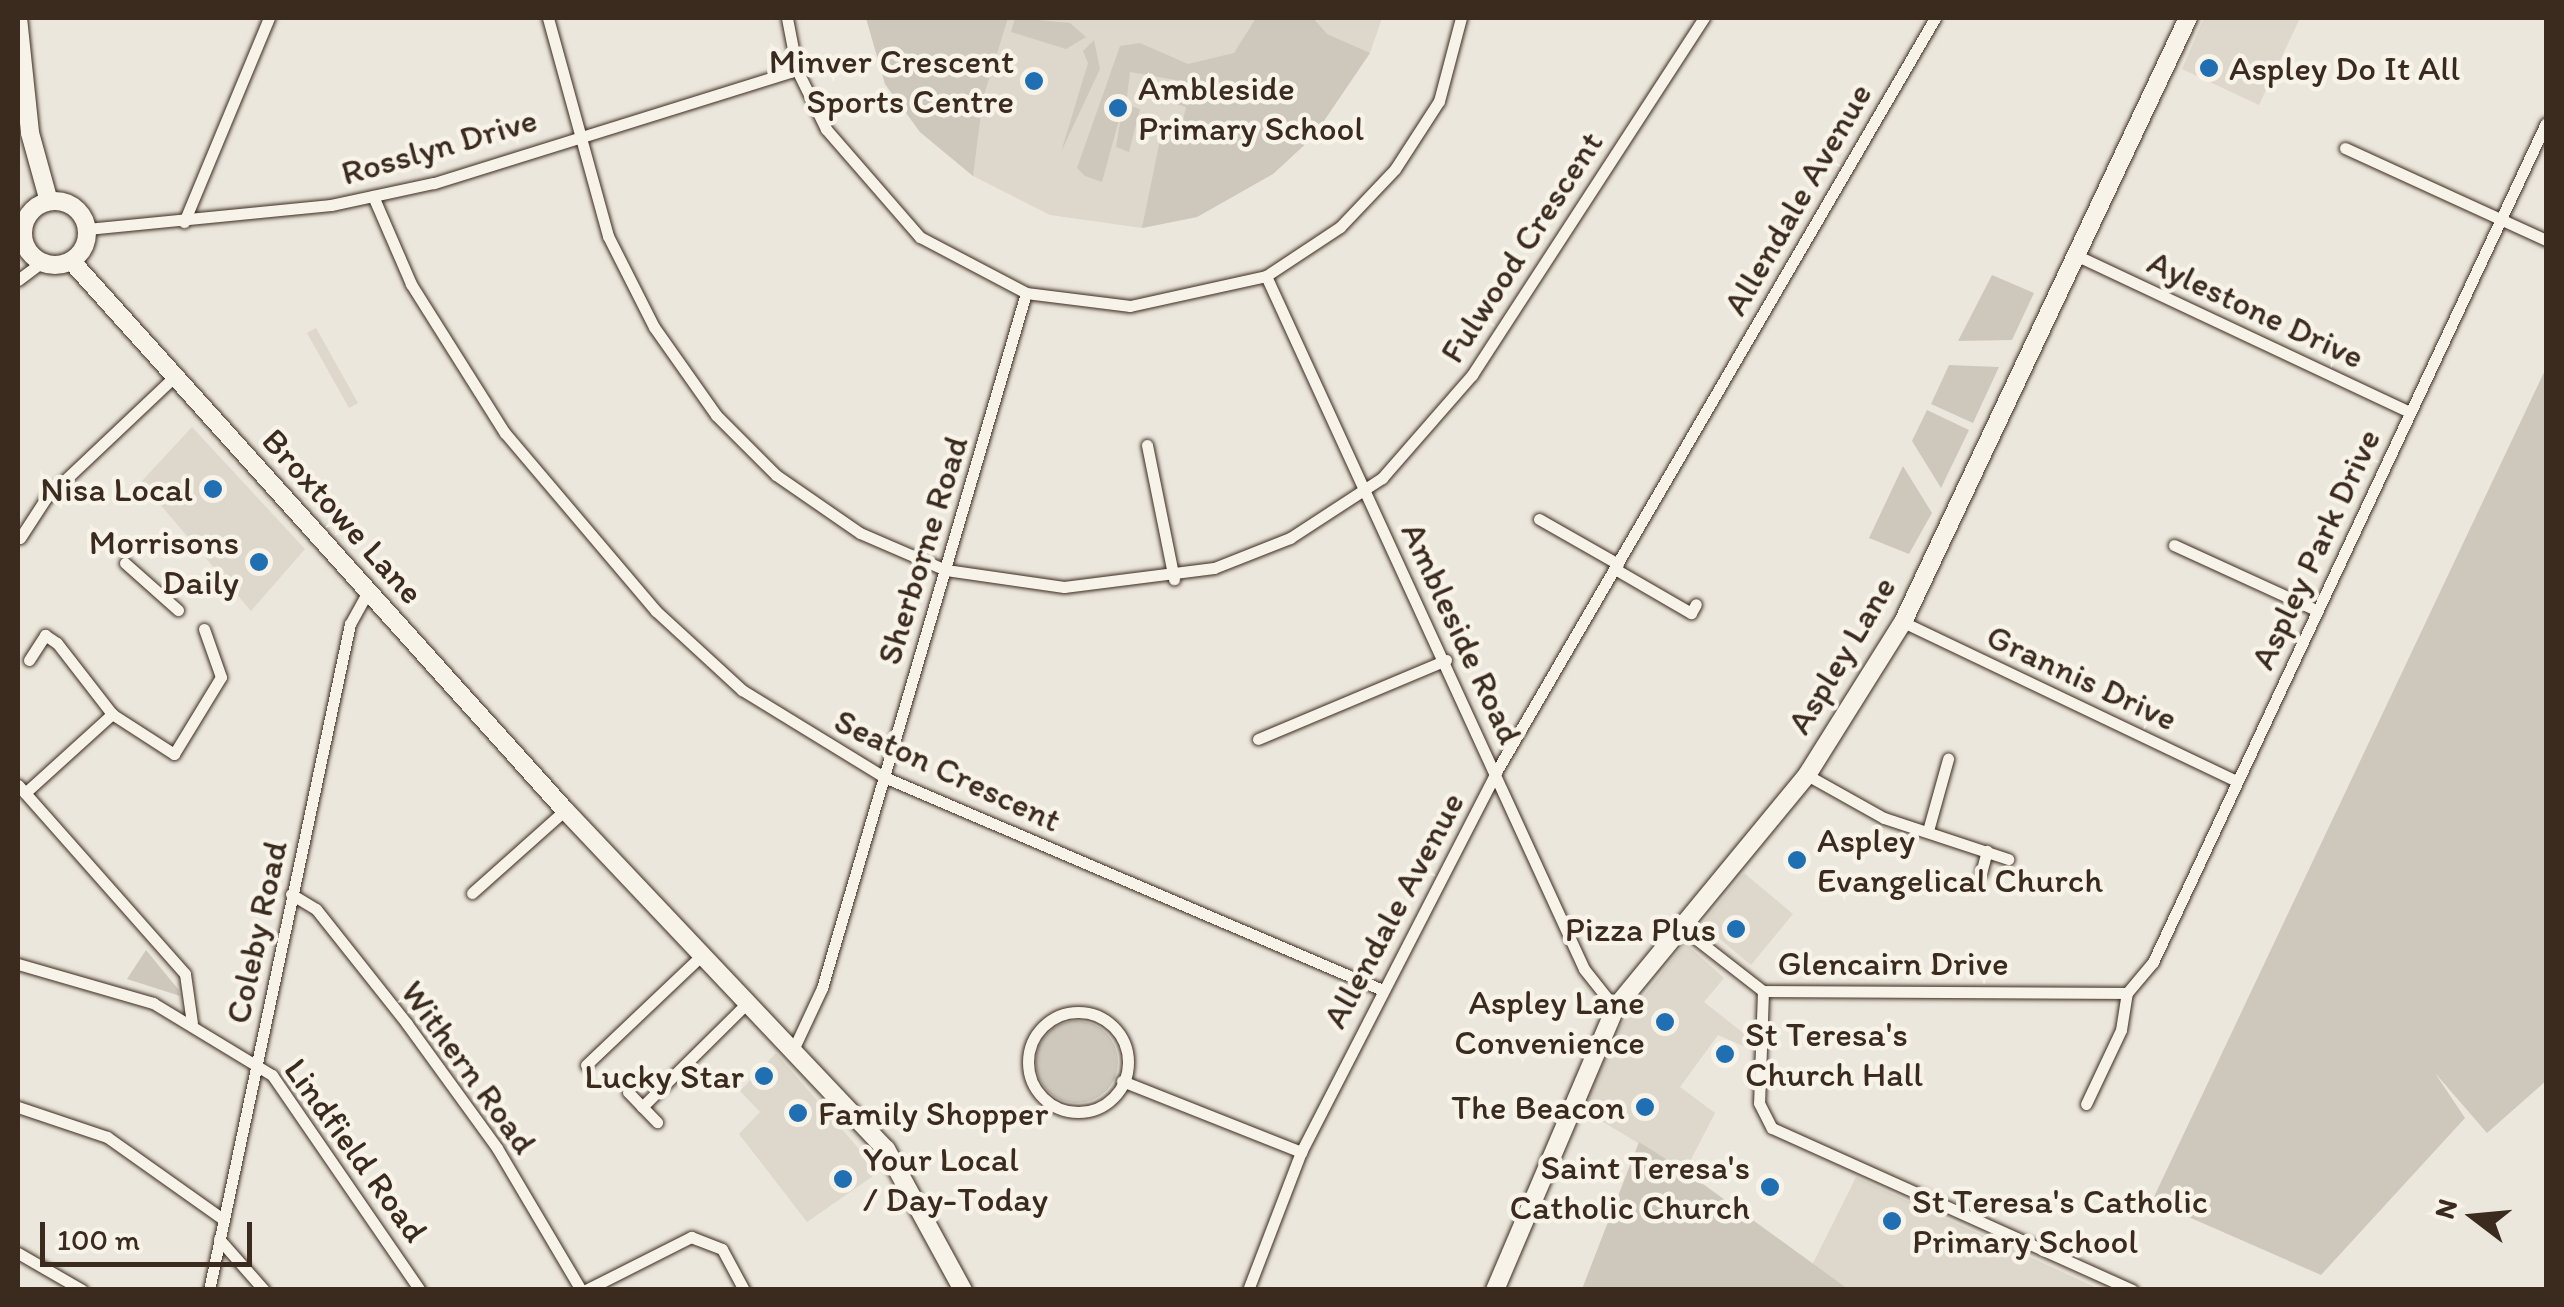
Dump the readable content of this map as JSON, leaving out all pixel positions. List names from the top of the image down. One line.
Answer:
{"streets":{"main road":["Broxtowe Lane","Aspley Lane"],"street":["Rosslyn Drive","Allendale Avenue","Fulwood Crescent","Aylestone Drive","Aspley Park Drive","Sherborne Road","Ambleside Road","Grannis Drive","Seaton Crescent","Coleby Road","Glencairn Drive","Withern Road","Lindfield Road"]},"crossings":[["Rosslyn Drive","Fulwood Crescent"],["Rosslyn Drive","Seaton Crescent"],["Allendale Avenue","Ambleside Road"],["Allendale Avenue","Seaton Crescent"],["Fulwood Crescent","Sherborne Road"],["Fulwood Crescent","Ambleside Road"],["Aylestone Drive","Aspley Park Drive"],["Aylestone Drive","Aspley Lane"],["Broxtowe Lane","Sherborne Road"],["Broxtowe Lane","Coleby Road"],["Aspley Park Drive","Grannis Drive"],["Aspley Park Drive","Glencairn Drive"],["Sherborne Road","Seaton Crescent"],["Ambleside Road","Aspley Lane"],["Aspley Lane","Grannis Drive"],["Aspley Lane","Glencairn Drive"],["Coleby Road","Withern Road"],["Coleby Road","Lindfield Road"]],"places":["Aspley Do It All","Minver Crescent Sports Centre","Ambleside Primary School","Nisa Local","Morrisons Daily","Aspley Evangelical Church","Pizza Plus","Aspley Lane Convenience","St Teresa's Church Hall","Lucky Star","The Beacon","Family Shopper","Your Local / Day-Today","Saint Teresa's Catholic Church","St Teresa's Catholic Primary School"],"scale_bar":"100 m","north":"left"}
